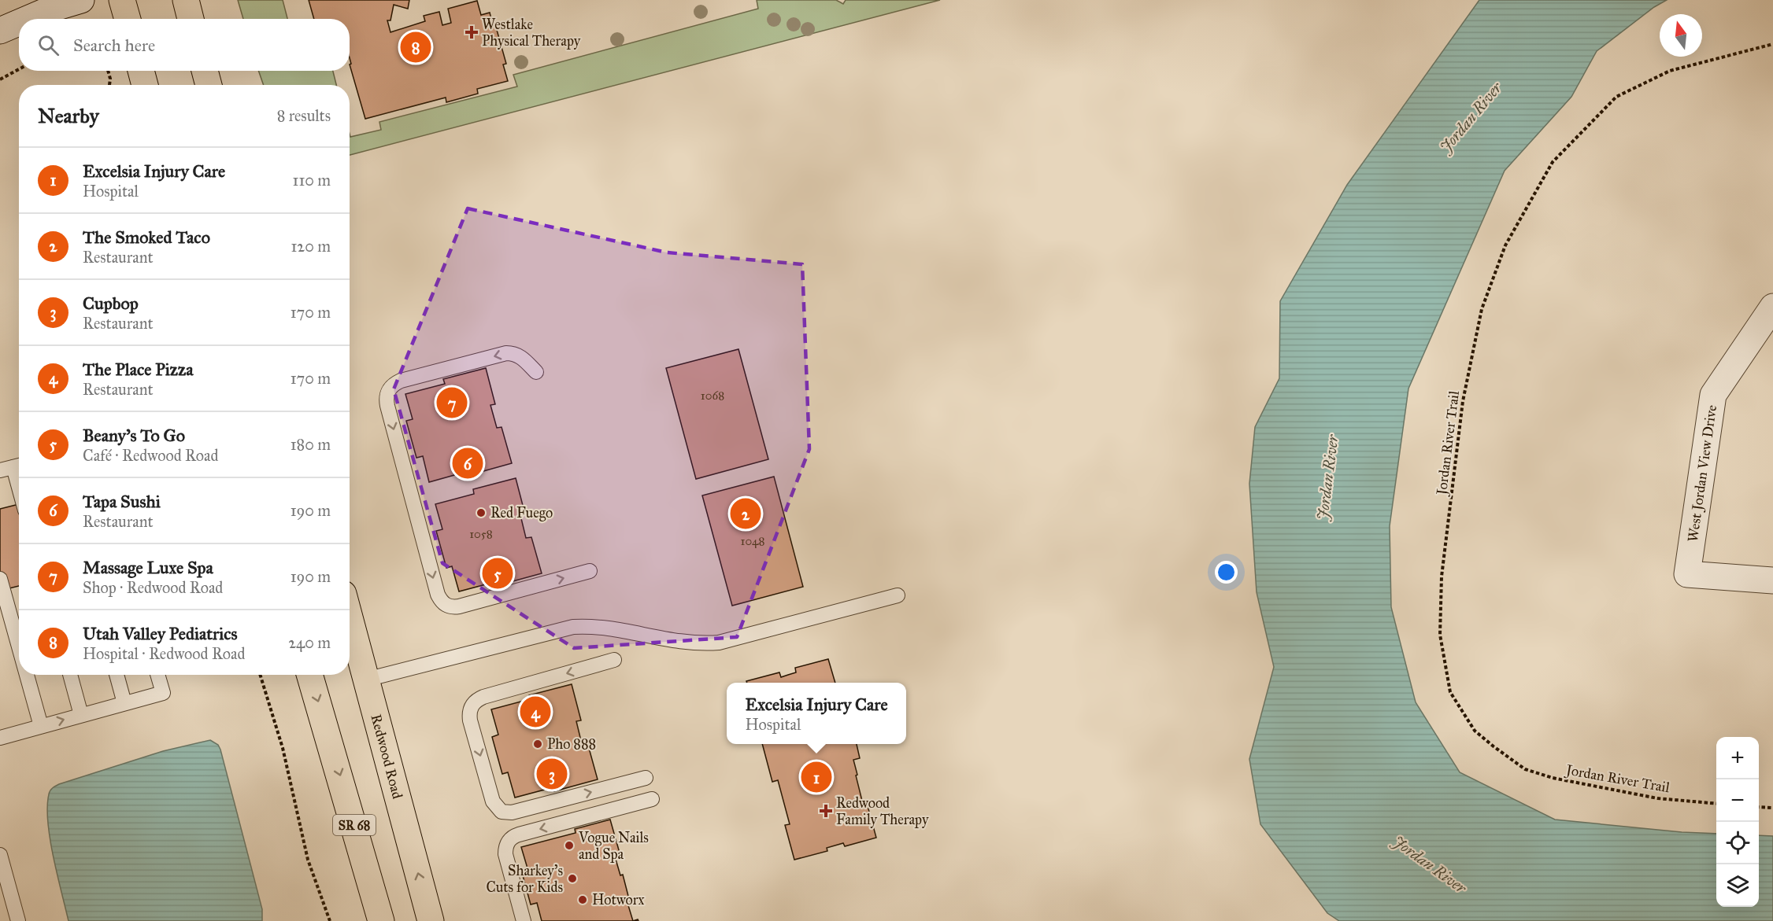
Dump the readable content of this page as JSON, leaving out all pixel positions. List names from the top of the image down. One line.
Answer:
{"streets":{"main road":["Redwood Road","SR 68"],"street":["West Jordan View Drive"],"path":["Jordan River Trail"]},"water":["Jordan River"],"places":{"health":["Westlake Physical Therapy","Redwood Family Therapy"],"other":["Red Fuego","Pho 888","Vogue Nails and Spa","Sharkey's Cuts for Kids","Hotworx"]},"house_numbers":["1068","1058","1048"],"north":"top","page":{"search":"Search here","pins":["8","7","6","2","5","4","3","1"],"heading":["Nearby","8 results"],"list":[{"mark":"1","name":"Excelsia Injury Care","note":"Hospital","value":"110 m"},{"mark":"2","name":"The Smoked Taco","note":"Restaurant","value":"120 m"},{"mark":"3","name":"Cupbop","note":"Restaurant","value":"170 m"},{"mark":"4","name":"The Place Pizza","note":"Restaurant","value":"170 m"},{"mark":"5","name":"Beany's To Go","note":"Café · Redwood Road","value":"180 m"},{"mark":"6","name":"Tapa Sushi","note":"Restaurant","value":"190 m"},{"mark":"7","name":"Massage Luxe Spa","note":"Shop · Redwood Road","value":"190 m"},{"mark":"8","name":"Utah Valley Pediatrics","note":"Hospital · Redwood Road","value":"240 m"}],"popup":["Excelsia Injury Care","Hospital"],"map_buttons":["+","−"]}}
